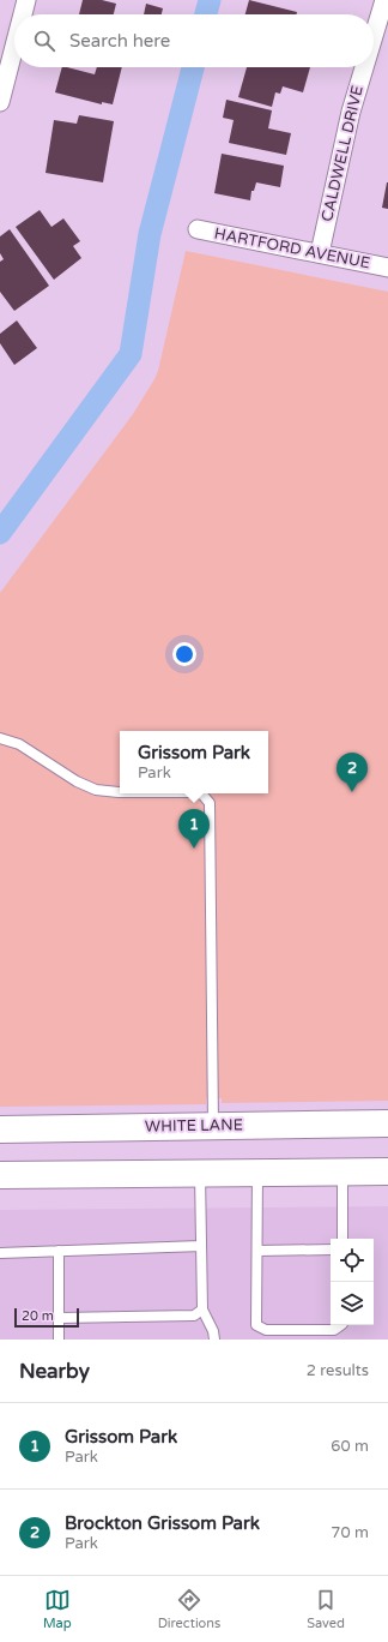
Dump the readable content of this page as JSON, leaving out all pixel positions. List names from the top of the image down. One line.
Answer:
{"streets":{"main road":["WHITE LANE"],"street":["CALDWELL DRIVE","HARTFORD AVENUE"]},"crossings":[["CALDWELL DRIVE","HARTFORD AVENUE"]],"scale_bar":"20 m","page":{"search":"Search here","popup":["Grissom Park","Park"],"pins":["2","1"],"scale":"20 m","heading":["Nearby","2 results"],"list":[{"mark":"1","name":"Grissom Park","note":"Park","value":"60 m"},{"mark":"2","name":"Brockton Grissom Park","note":"Park","value":"70 m"}],"nav":["Map","Directions","Saved"]}}
